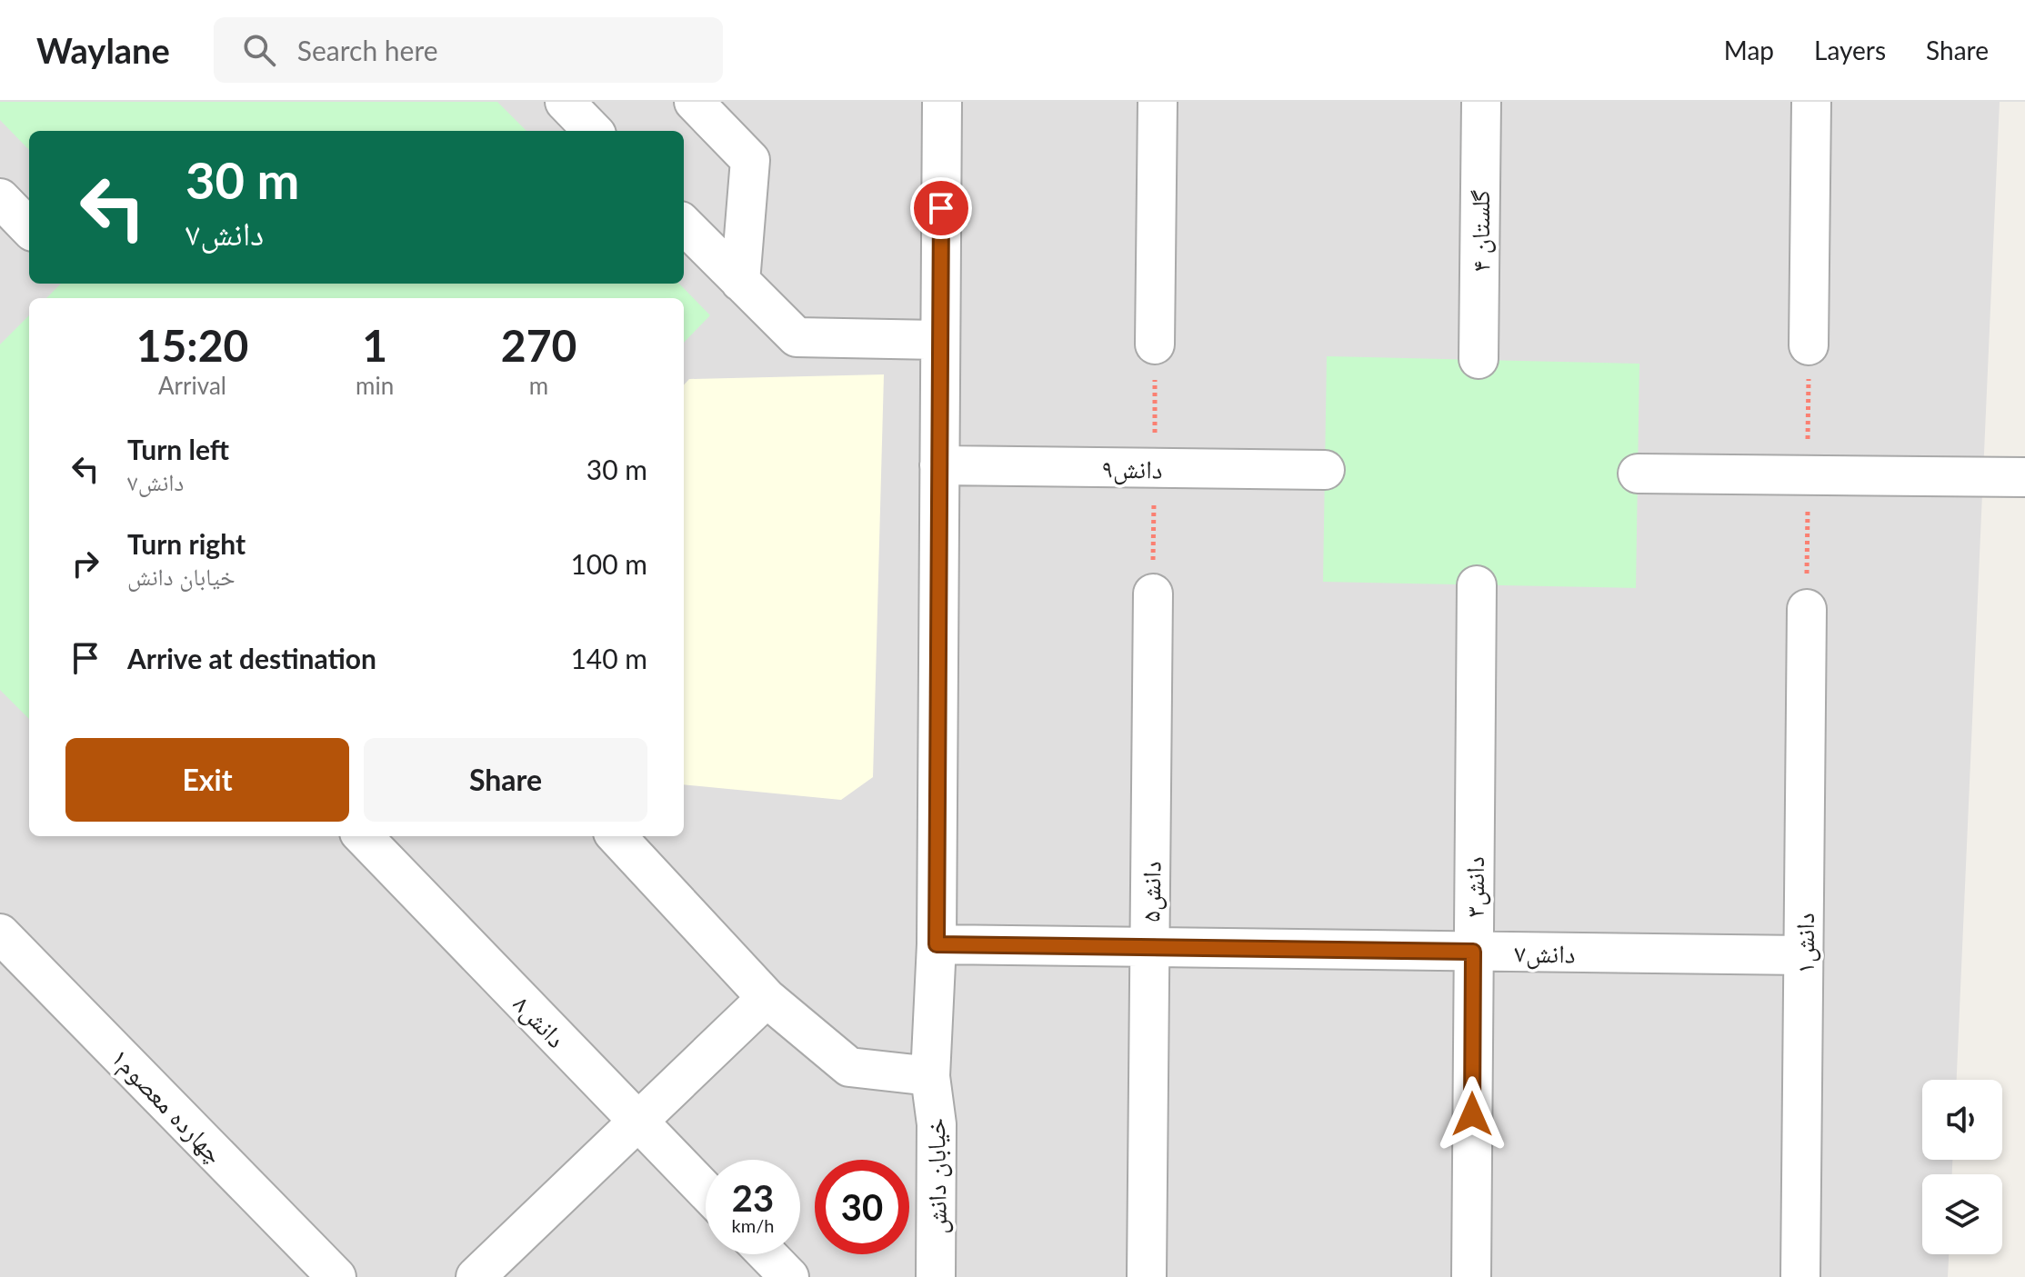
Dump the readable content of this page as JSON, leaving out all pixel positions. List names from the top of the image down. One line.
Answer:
{"streets":{"street":["گلستان ۴","دانش۹","دانش۳","دانش۵","دانش۱","دانش۷","دانش۸","چهارده معصوم۱","خیابان دانش"]},"crossings":[["دانش۹","خیابان دانش"],["دانش۳","دانش۷"],["دانش۵","دانش۷"],["دانش۱","دانش۷"],["دانش۷","خیابان دانش"]],"page":{"header":"Waylane","search":"Search here","nav":["Map","Layers","Share"],"turn":["30 m","دانش۷"],"eta":["15:20","Arrival","1","min","270","m"],"list":[{"name":"Turn left","note":"دانش۷","value":"30 m"},{"name":"Turn right","note":"خیابان دانش","value":"100 m"},{"name":"Arrive at destination","value":"140 m"}],"buttons":["Exit","Share"],"speed":"23 km/h","limit":"30"}}
